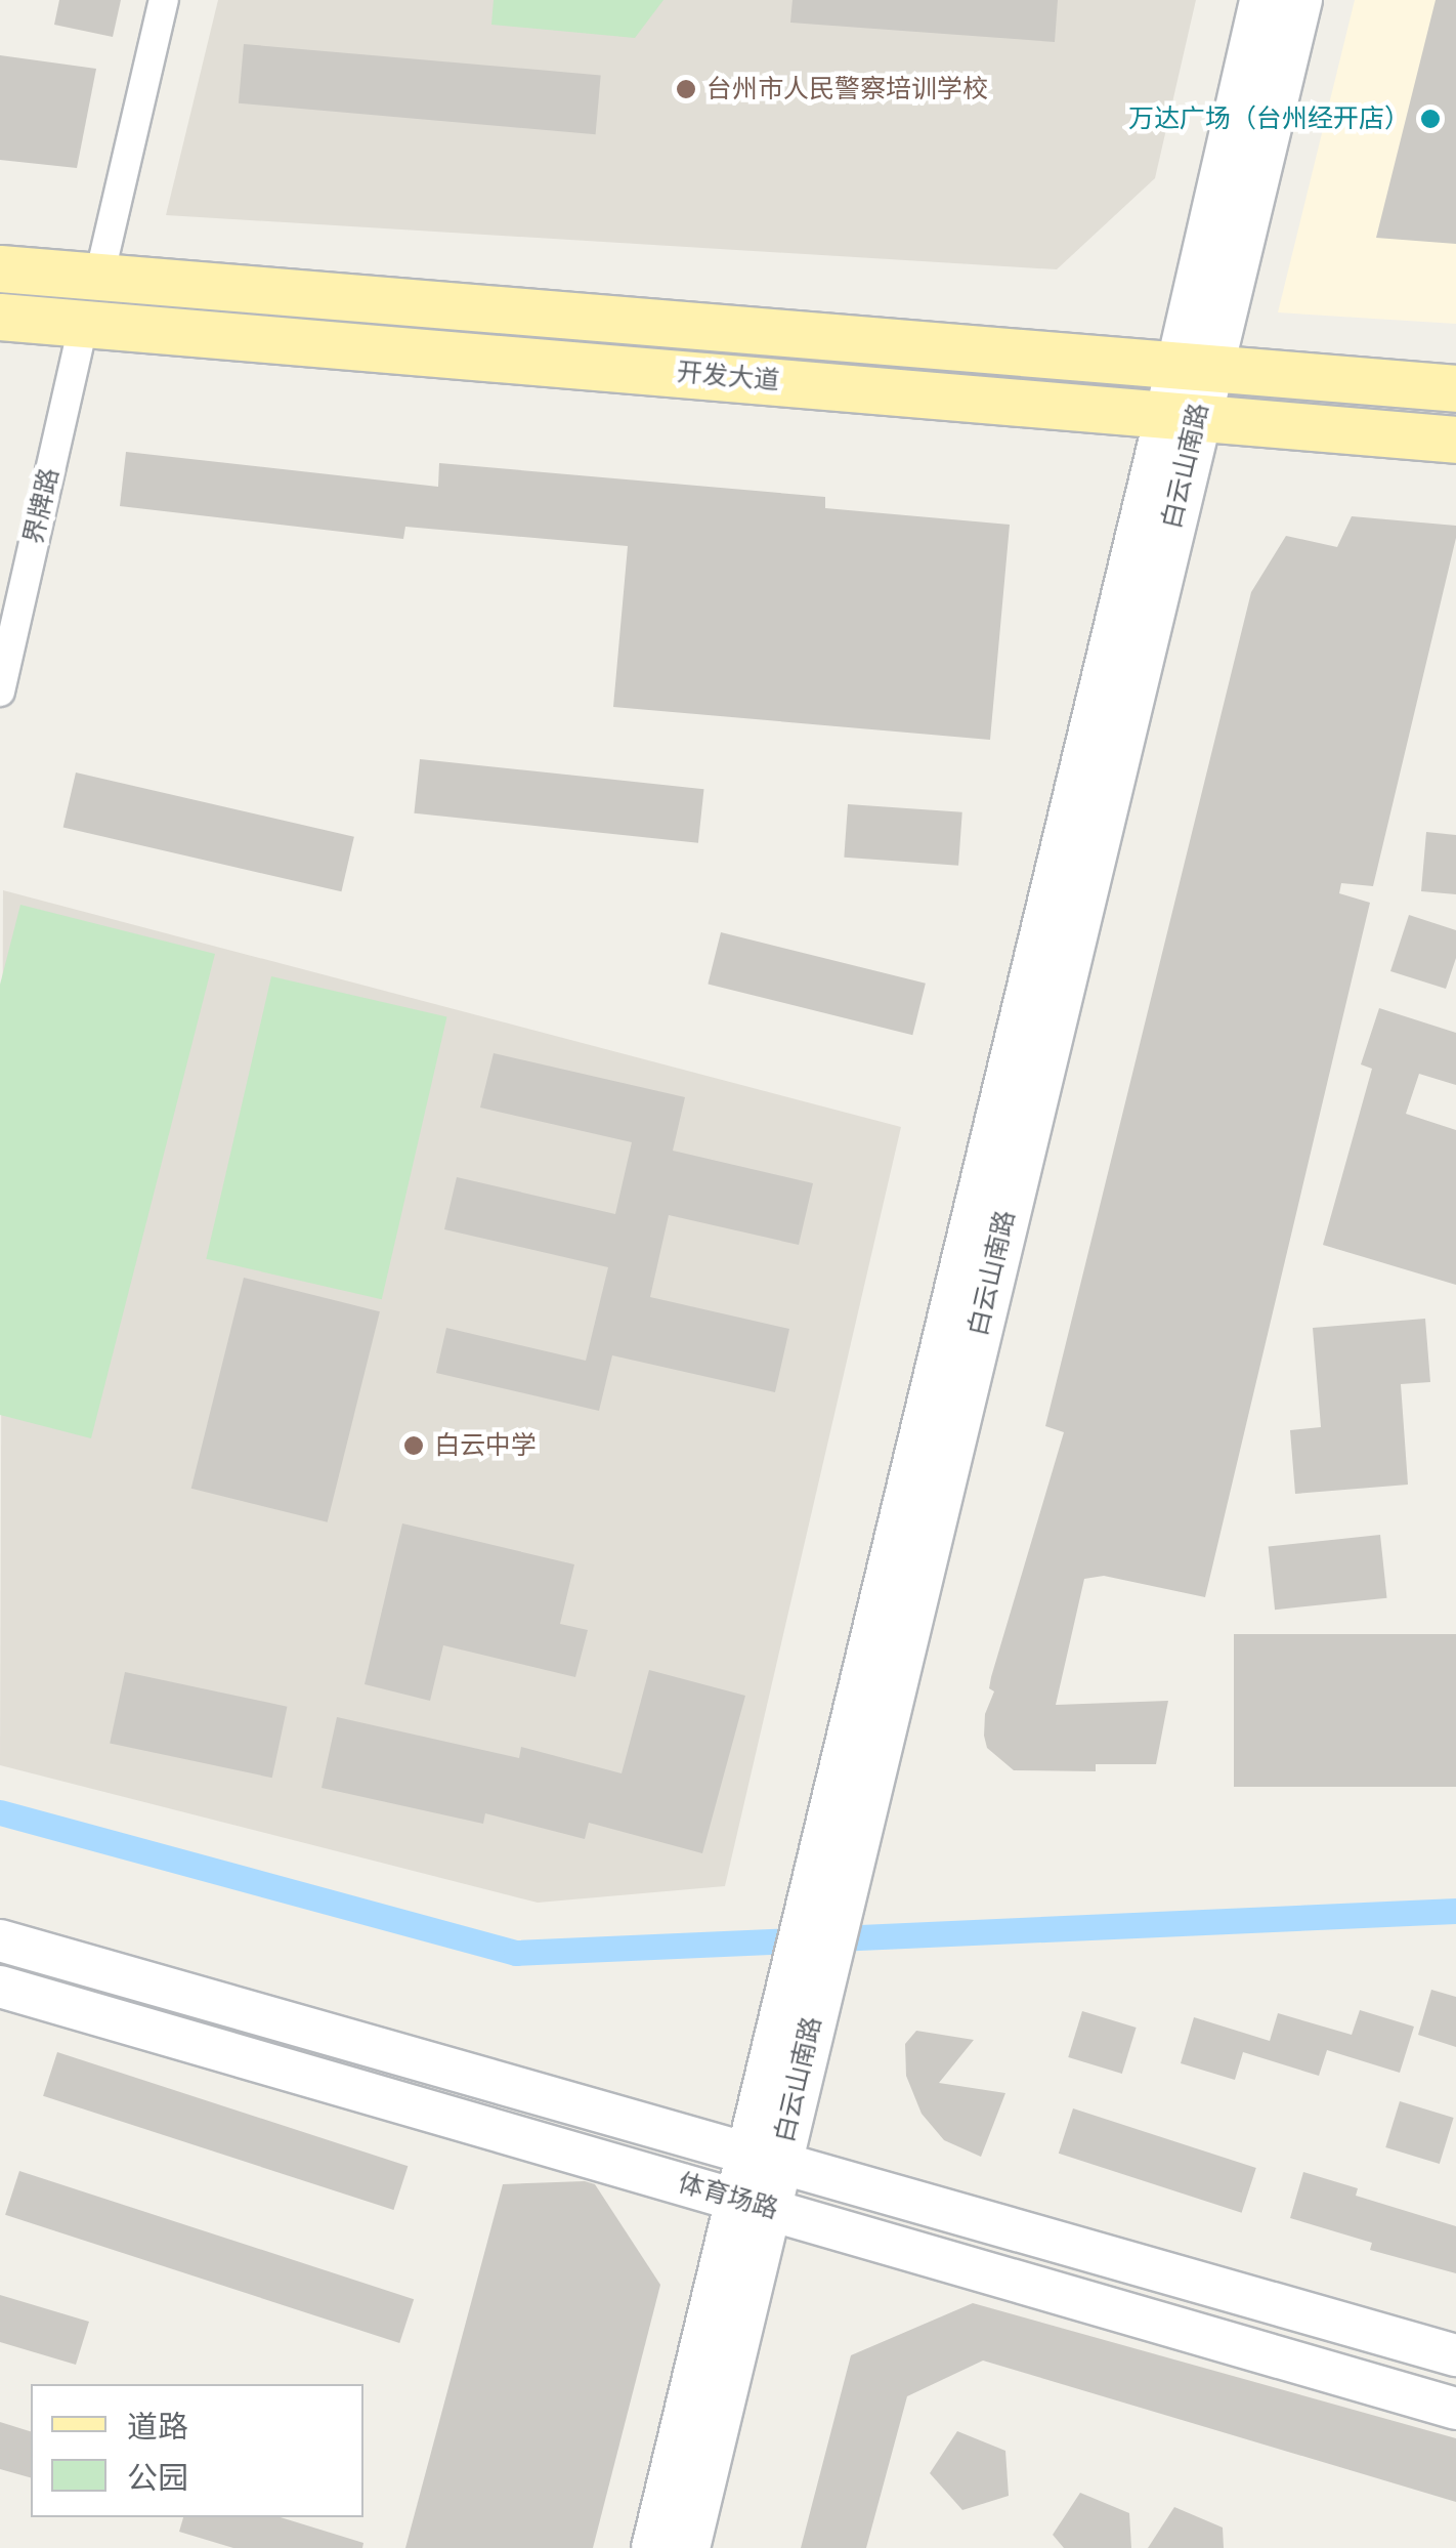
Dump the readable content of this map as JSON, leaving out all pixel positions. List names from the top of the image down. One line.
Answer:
{"streets":{"main road":["开发大道","白云山南路","体育场路"],"street":["界牌路"]},"crossings":[["开发大道","白云山南路"],["开发大道","界牌路"],["白云山南路","体育场路"]],"places":["台州市人民警察培训学校","万达广场（台州经开店）","白云中学"],"legend":["道路","公园"]}
